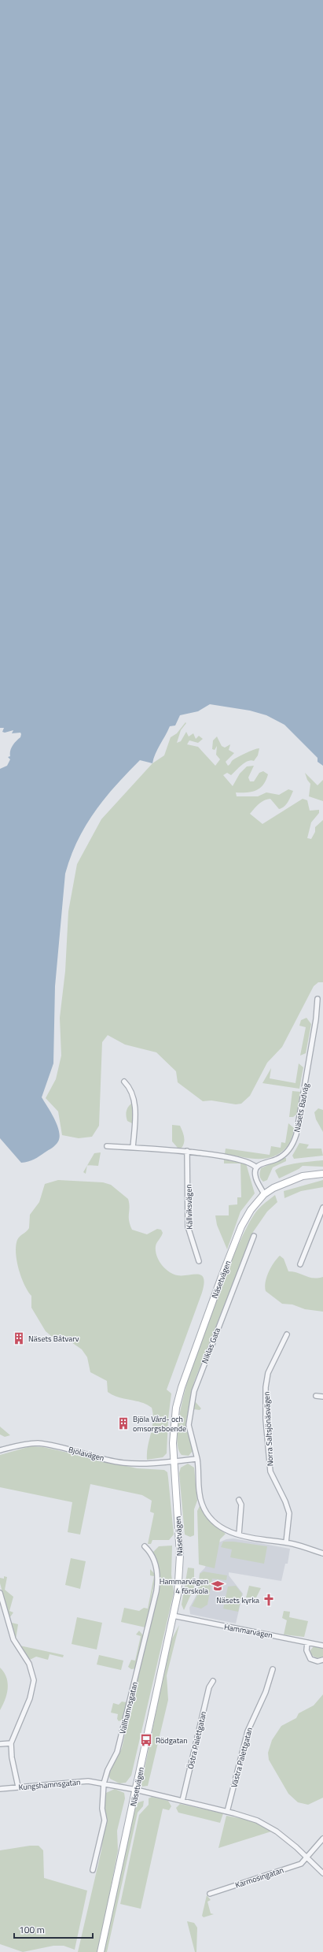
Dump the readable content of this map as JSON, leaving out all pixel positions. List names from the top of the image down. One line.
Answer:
{"streets":{"street":["Näsets Badväg","Källviksvägen","Näsetvägen","Niklas Gata","Norra Saltsjönäsvägen","Bjölavägen","Hammarvägen","Vallhamnsgatan","Östra Palettgatan","Västra Palettgatan","Kungshamnsgatan","Karmosingatan"]},"crossings":[["Näsetvägen","Bjölavägen"],["Näsetvägen","Hammarvägen"],["Näsetvägen","Kungshamnsgatan"],["Niklas Gata","Norra Saltsjönäsvägen"],["Niklas Gata","Bjölavägen"],["Vallhamnsgatan","Kungshamnsgatan"]],"places":{"building":["Näsets Båtvarv","Bjöla Vård- och omsorgsboende"],"school or university":["Hammarvägen 4 förskola"],"church":["Näsets kyrka"],"bus stop":["Rödgatan"]},"scale_bar":"100 m"}
